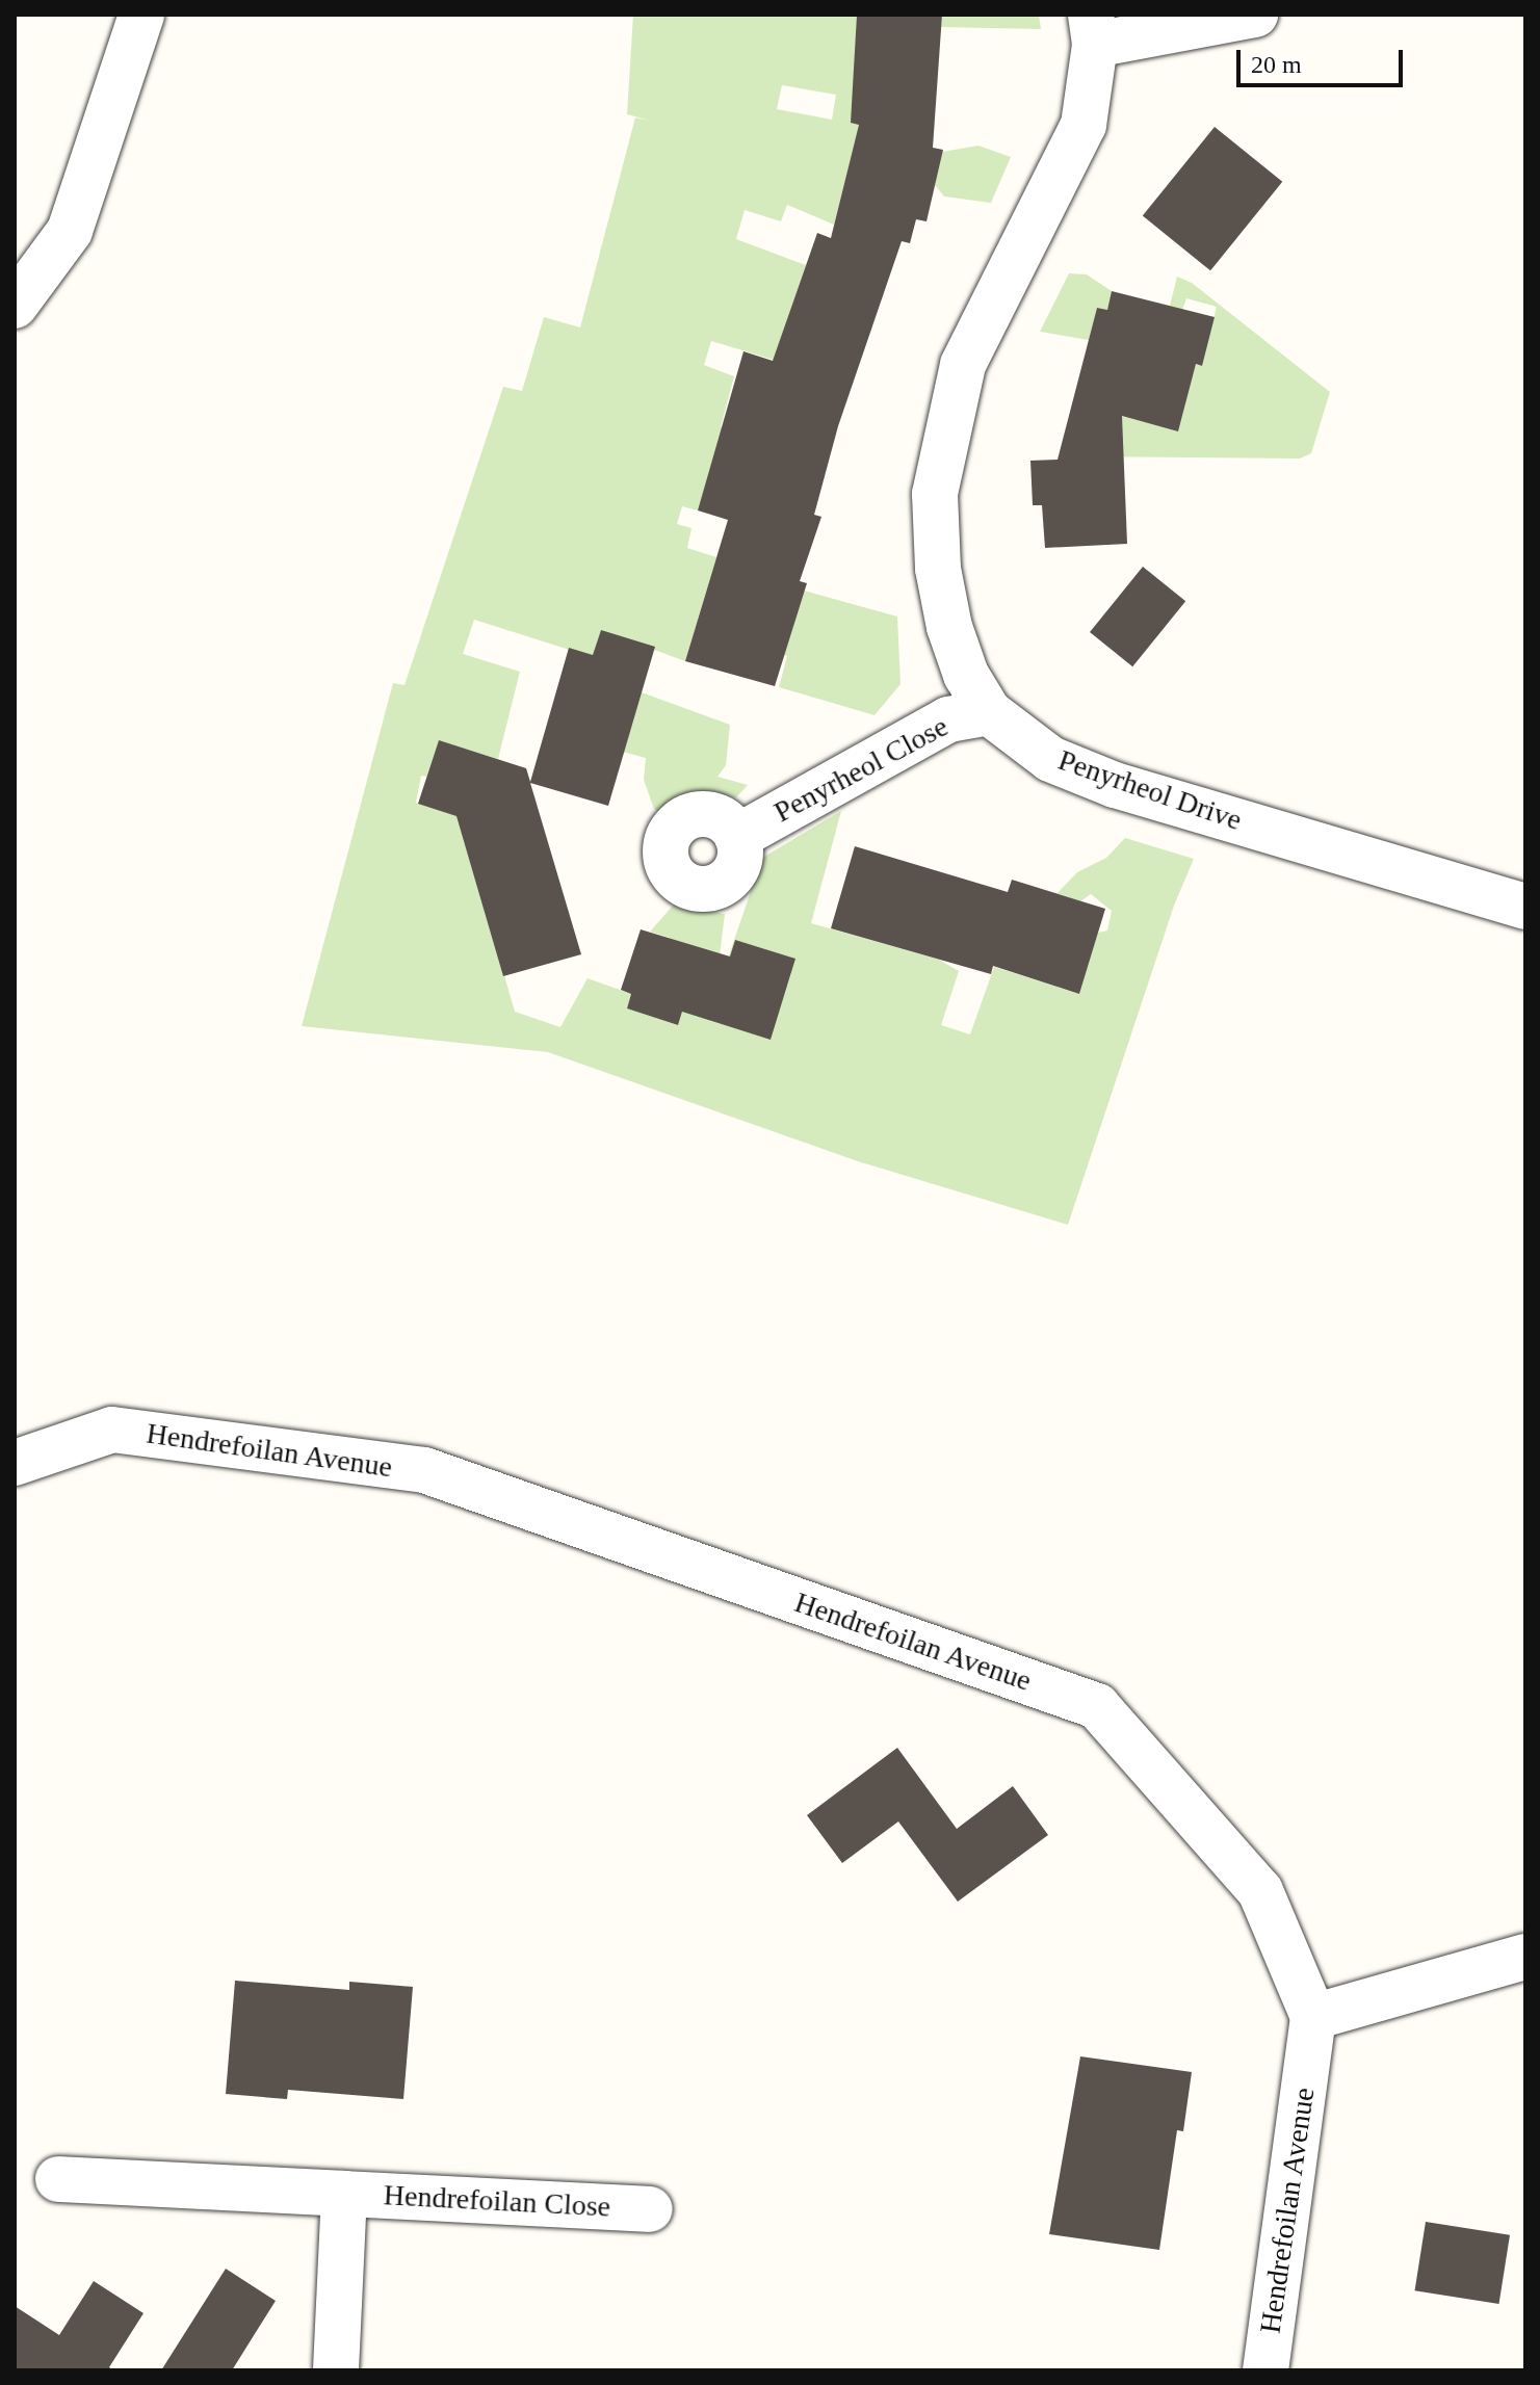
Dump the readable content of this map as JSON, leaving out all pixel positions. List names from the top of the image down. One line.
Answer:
{"streets":{"street":["Penyrheol Close","Penyrheol Drive","Hendrefoilan Avenue","Hendrefoilan Close"]},"crossings":[["Penyrheol Close","Penyrheol Drive"]],"scale_bar":"20 m"}
